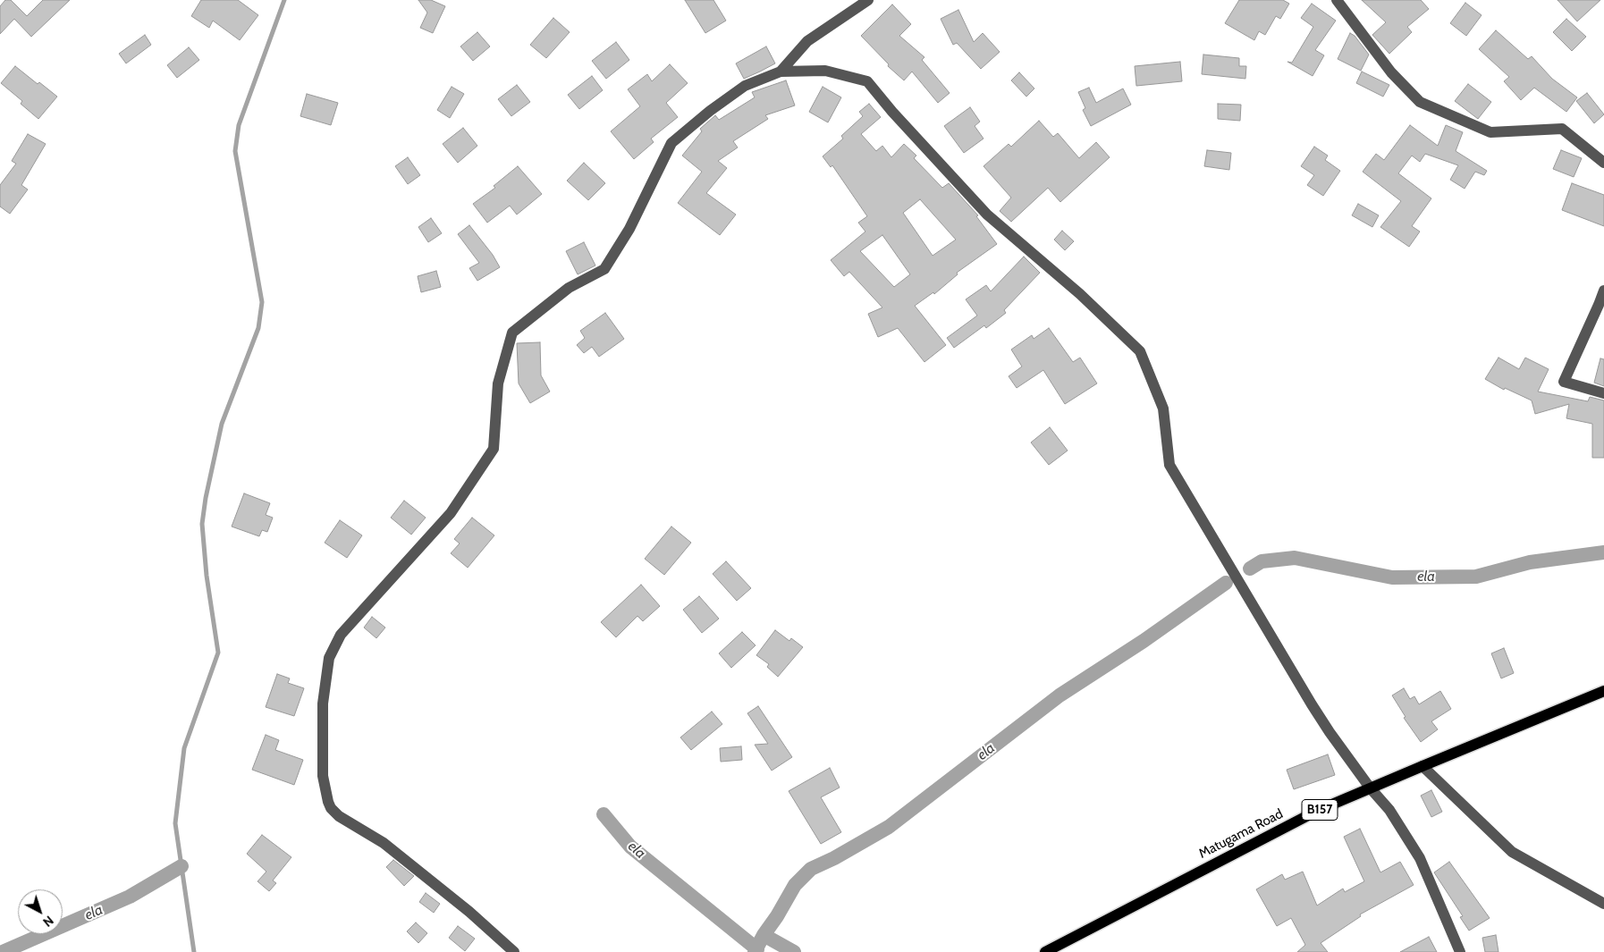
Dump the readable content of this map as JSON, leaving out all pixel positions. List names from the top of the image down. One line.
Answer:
{"streets":{"main road":["B157","Matugama Road"]},"water":["ela"],"north":"bottom right"}
